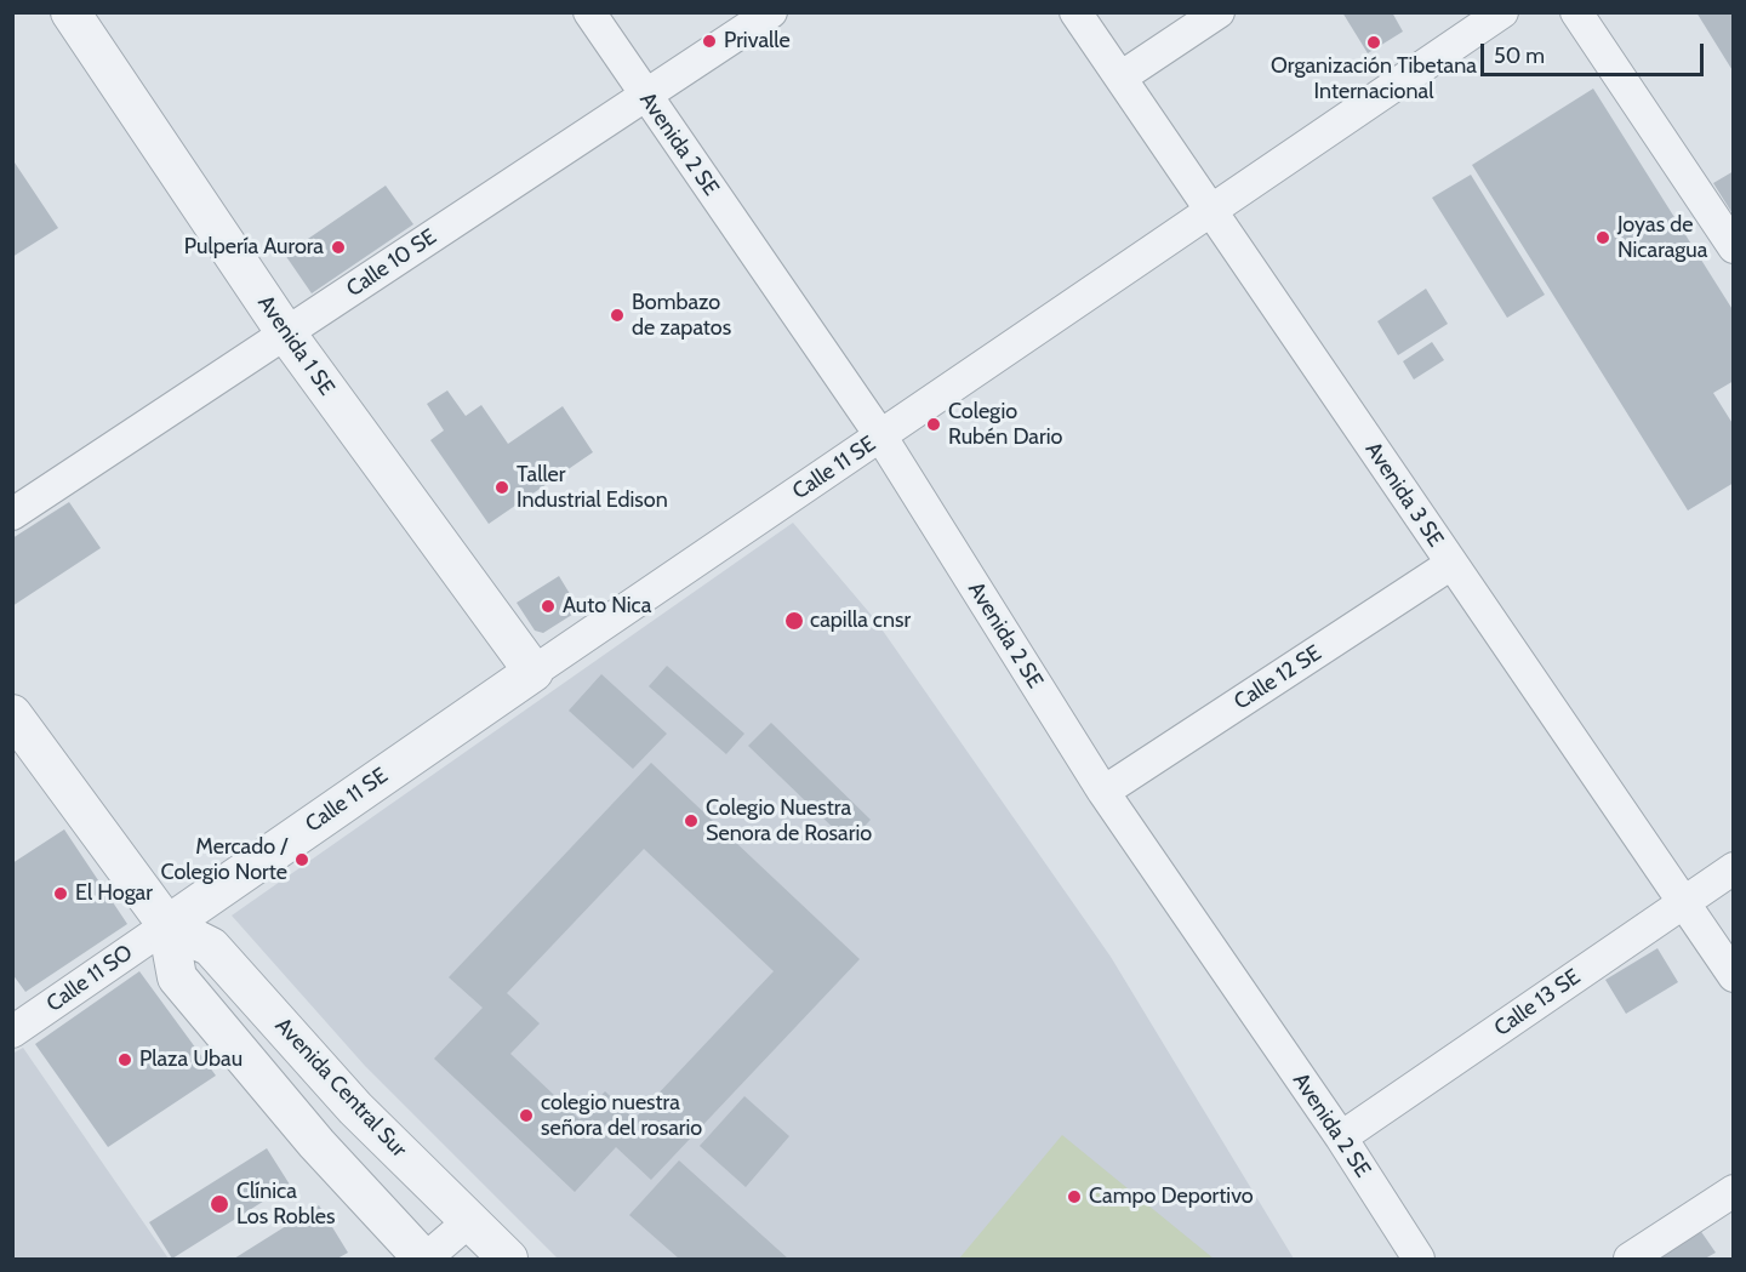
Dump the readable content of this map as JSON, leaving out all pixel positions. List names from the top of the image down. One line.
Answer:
{"streets":{"street":["Avenida 2 SE","Calle 10 SE","Avenida 1 SE","Calle 11 SE","Avenida 3 SE","Calle 12 SE","Calle 11 SO","Calle 13 SE","Avenida Central Sur"]},"crossings":[["Avenida 2 SE","Calle 10 SE"],["Avenida 2 SE","Calle 11 SE"],["Avenida 2 SE","Calle 12 SE"],["Avenida 2 SE","Calle 13 SE"],["Calle 10 SE","Avenida 1 SE"],["Avenida 1 SE","Calle 11 SE"],["Calle 11 SE","Avenida 3 SE"],["Calle 11 SE","Calle 11 SO"],["Calle 11 SE","Avenida Central Sur"],["Avenida 3 SE","Calle 12 SE"],["Avenida 3 SE","Calle 13 SE"],["Calle 11 SO","Avenida Central Sur"]],"places":["Privalle","Organización Tibetana Internacional","Joyas de Nicaragua","Pulpería Aurora","Bombazo de zapatos","Colegio Rubén Dario","Taller Industrial Edison","Auto Nica","capilla cnsr","Colegio Nuestra Senora de Rosario","Mercado / Colegio Norte","El Hogar","Plaza Ubau","colegio nuestra señora del rosario","Campo Deportivo","Clínica Los Robles"],"scale_bar":"50 m"}
